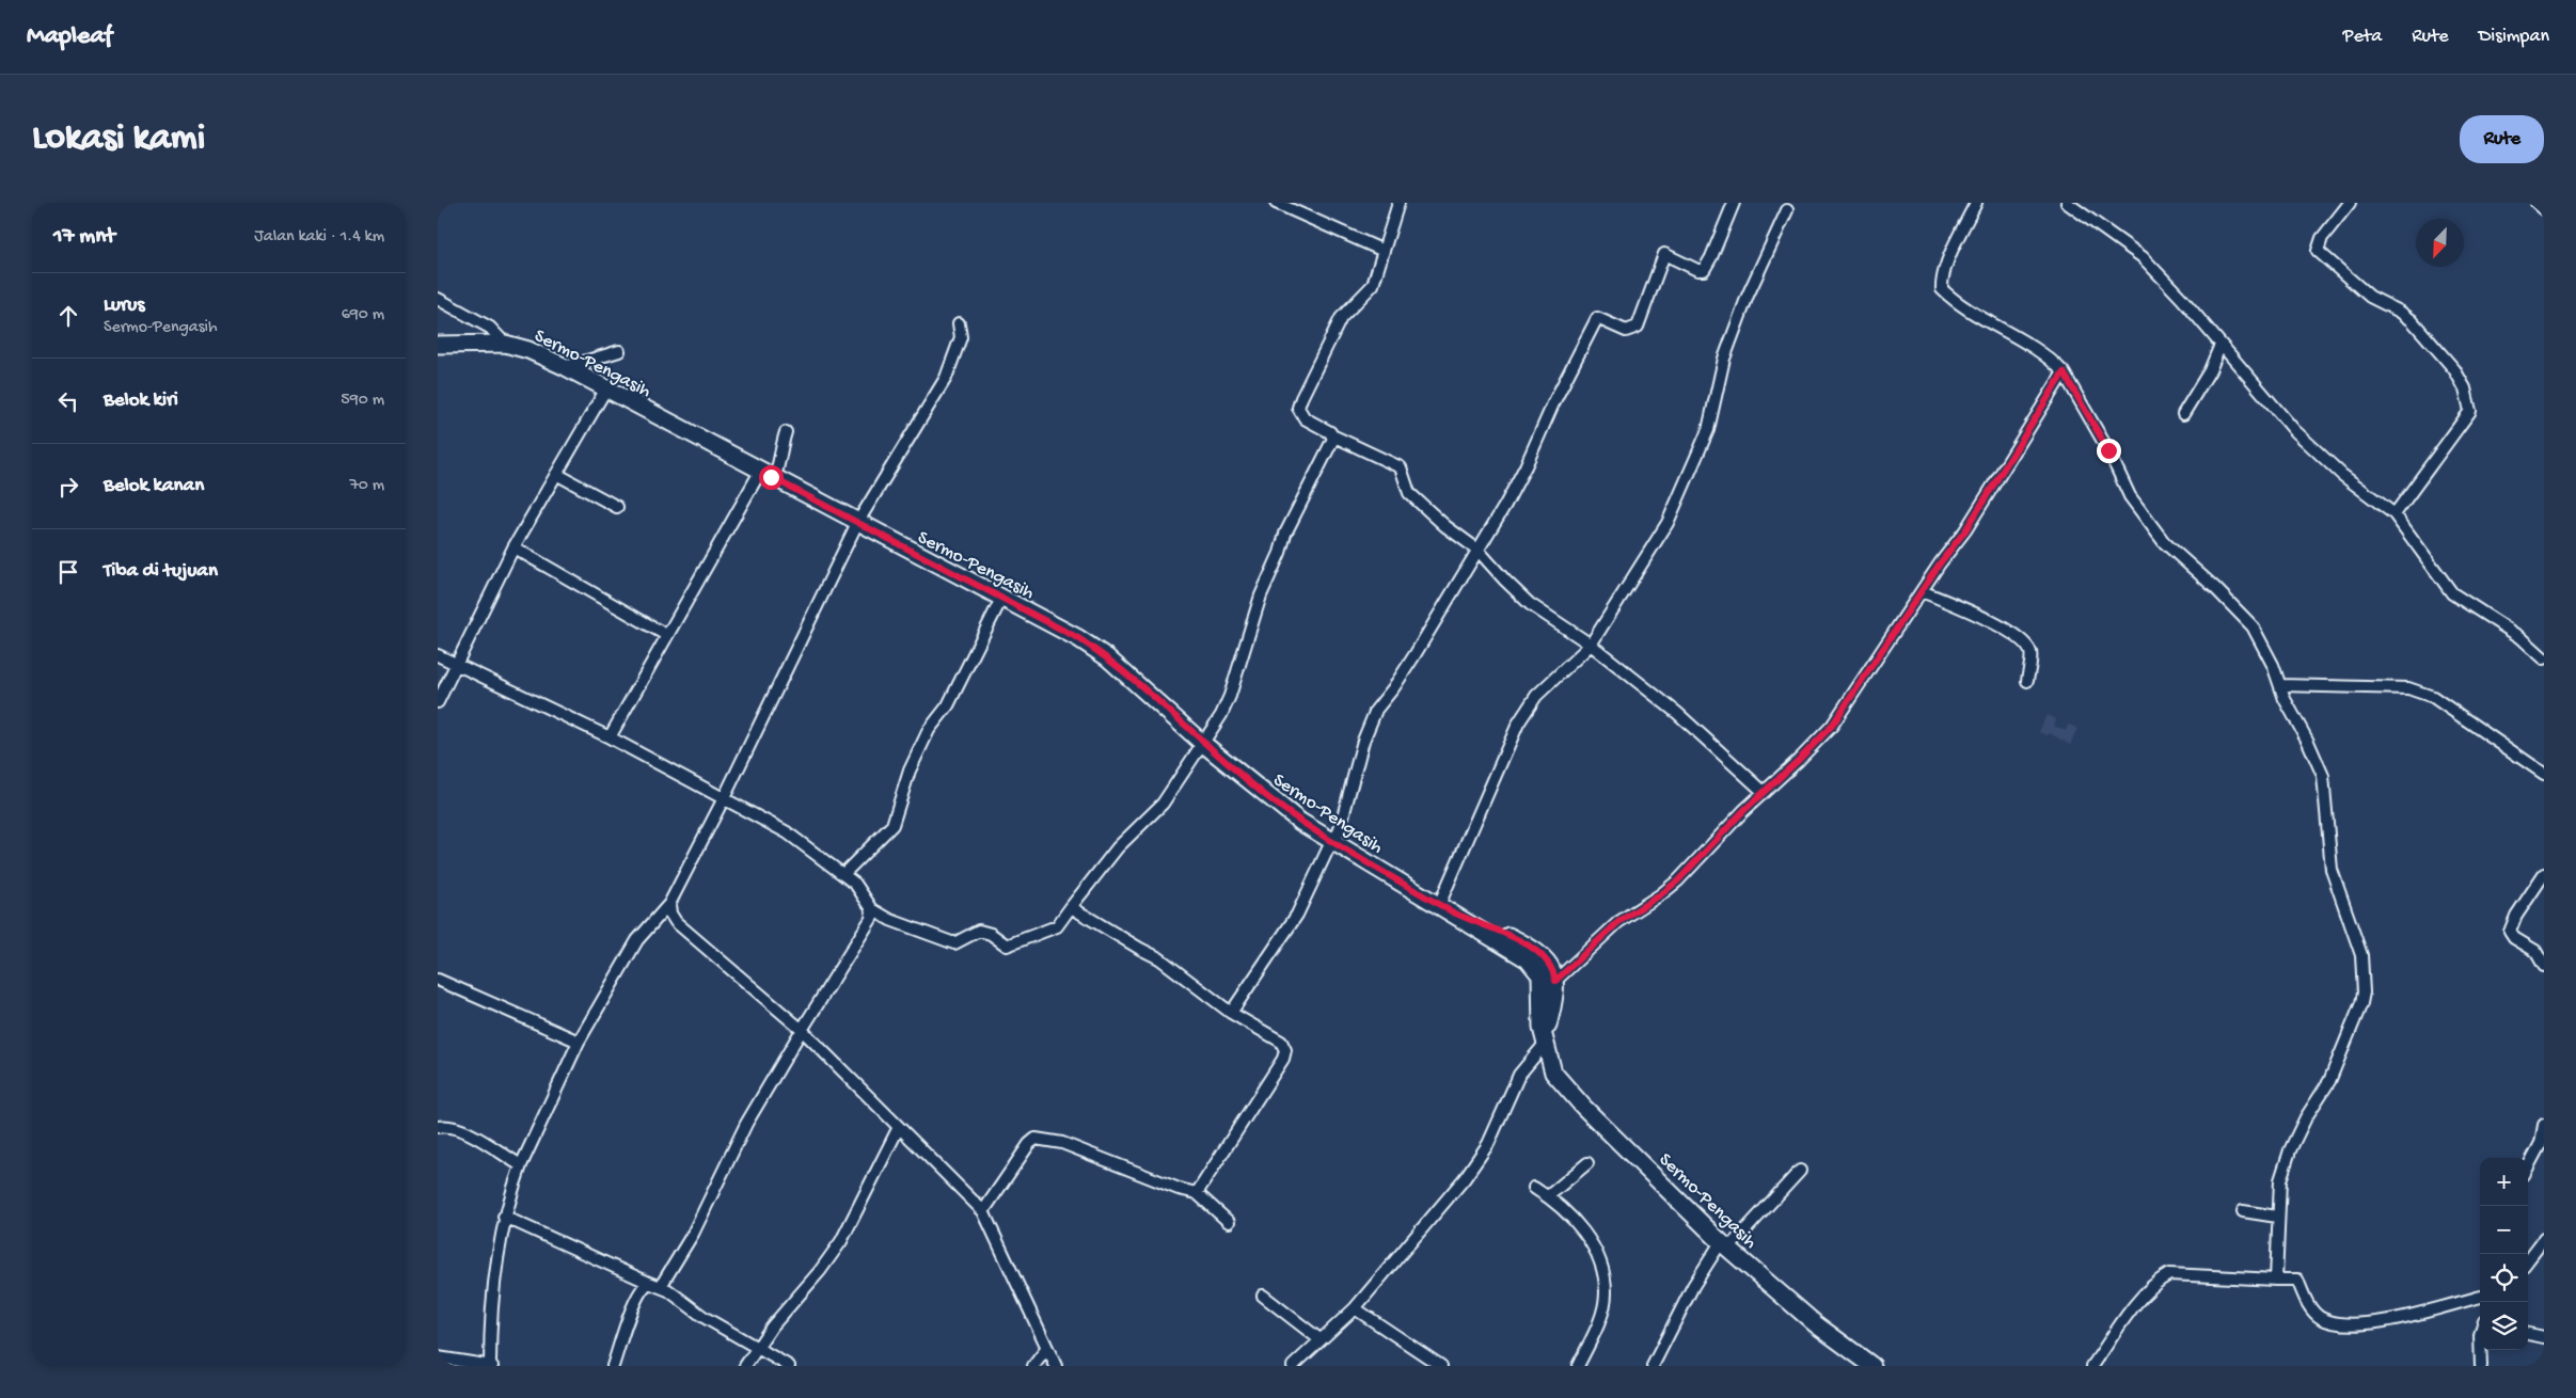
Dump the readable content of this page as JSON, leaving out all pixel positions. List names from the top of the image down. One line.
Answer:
{"streets":{"main road":["Sermo-Pengasih"]},"north":"bottom left","page":{"header":"Mapleaf","nav":["Peta","Rute","Disimpan"],"buttons":"Rute","title":"Lokasi kami","heading":["17 mnt","Jalan kaki · 1.4 km"],"list":[["Lurus","Sermo-Pengasih","690 m"],["Belok kiri","590 m"],["Belok kanan","70 m"],"Tiba di tujuan"],"map_buttons":["+","−"]}}
